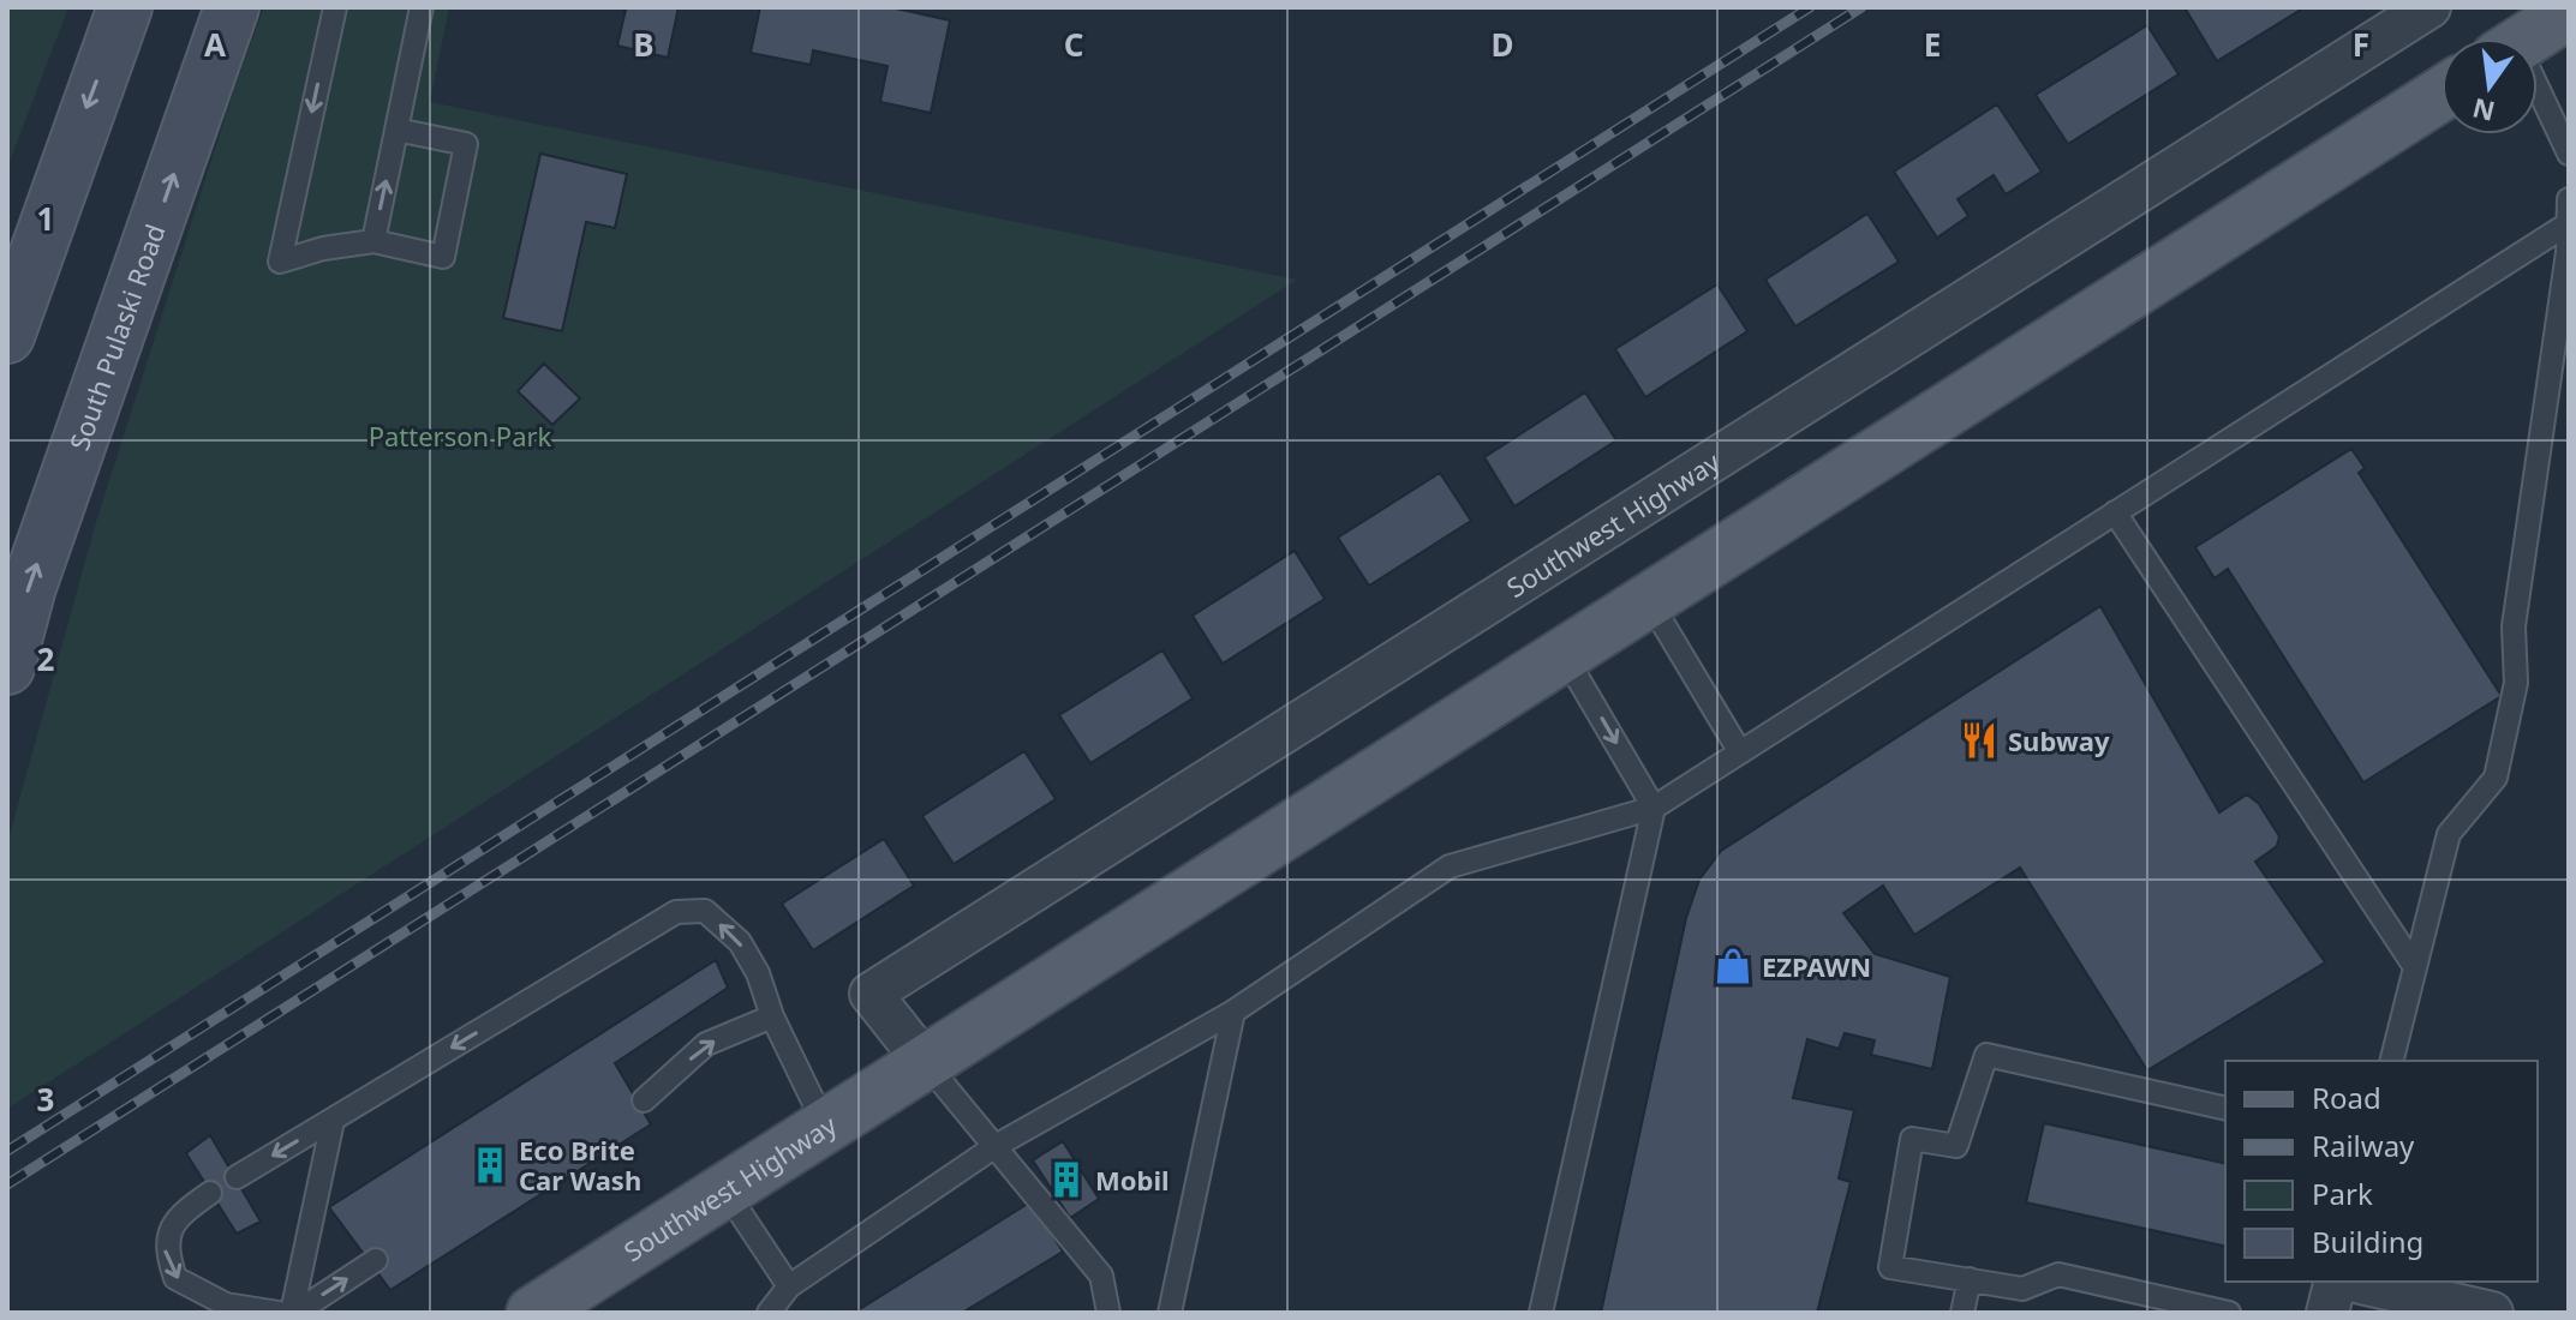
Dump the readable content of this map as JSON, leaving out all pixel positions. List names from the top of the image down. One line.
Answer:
{"streets":{"main road":["South Pulaski Road","Southwest Highway"]},"parks":["Patterson Park"],"places":{"restaurant":["Subway"],"shop":["EZPAWN"],"building":["Eco Brite Car Wash","Mobil"]},"legend":["Road","Railway","Park","Building"],"north":"bottom","grid":{"columns":["A","B","C","D","E","F"],"rows":["1","2","3"]}}
